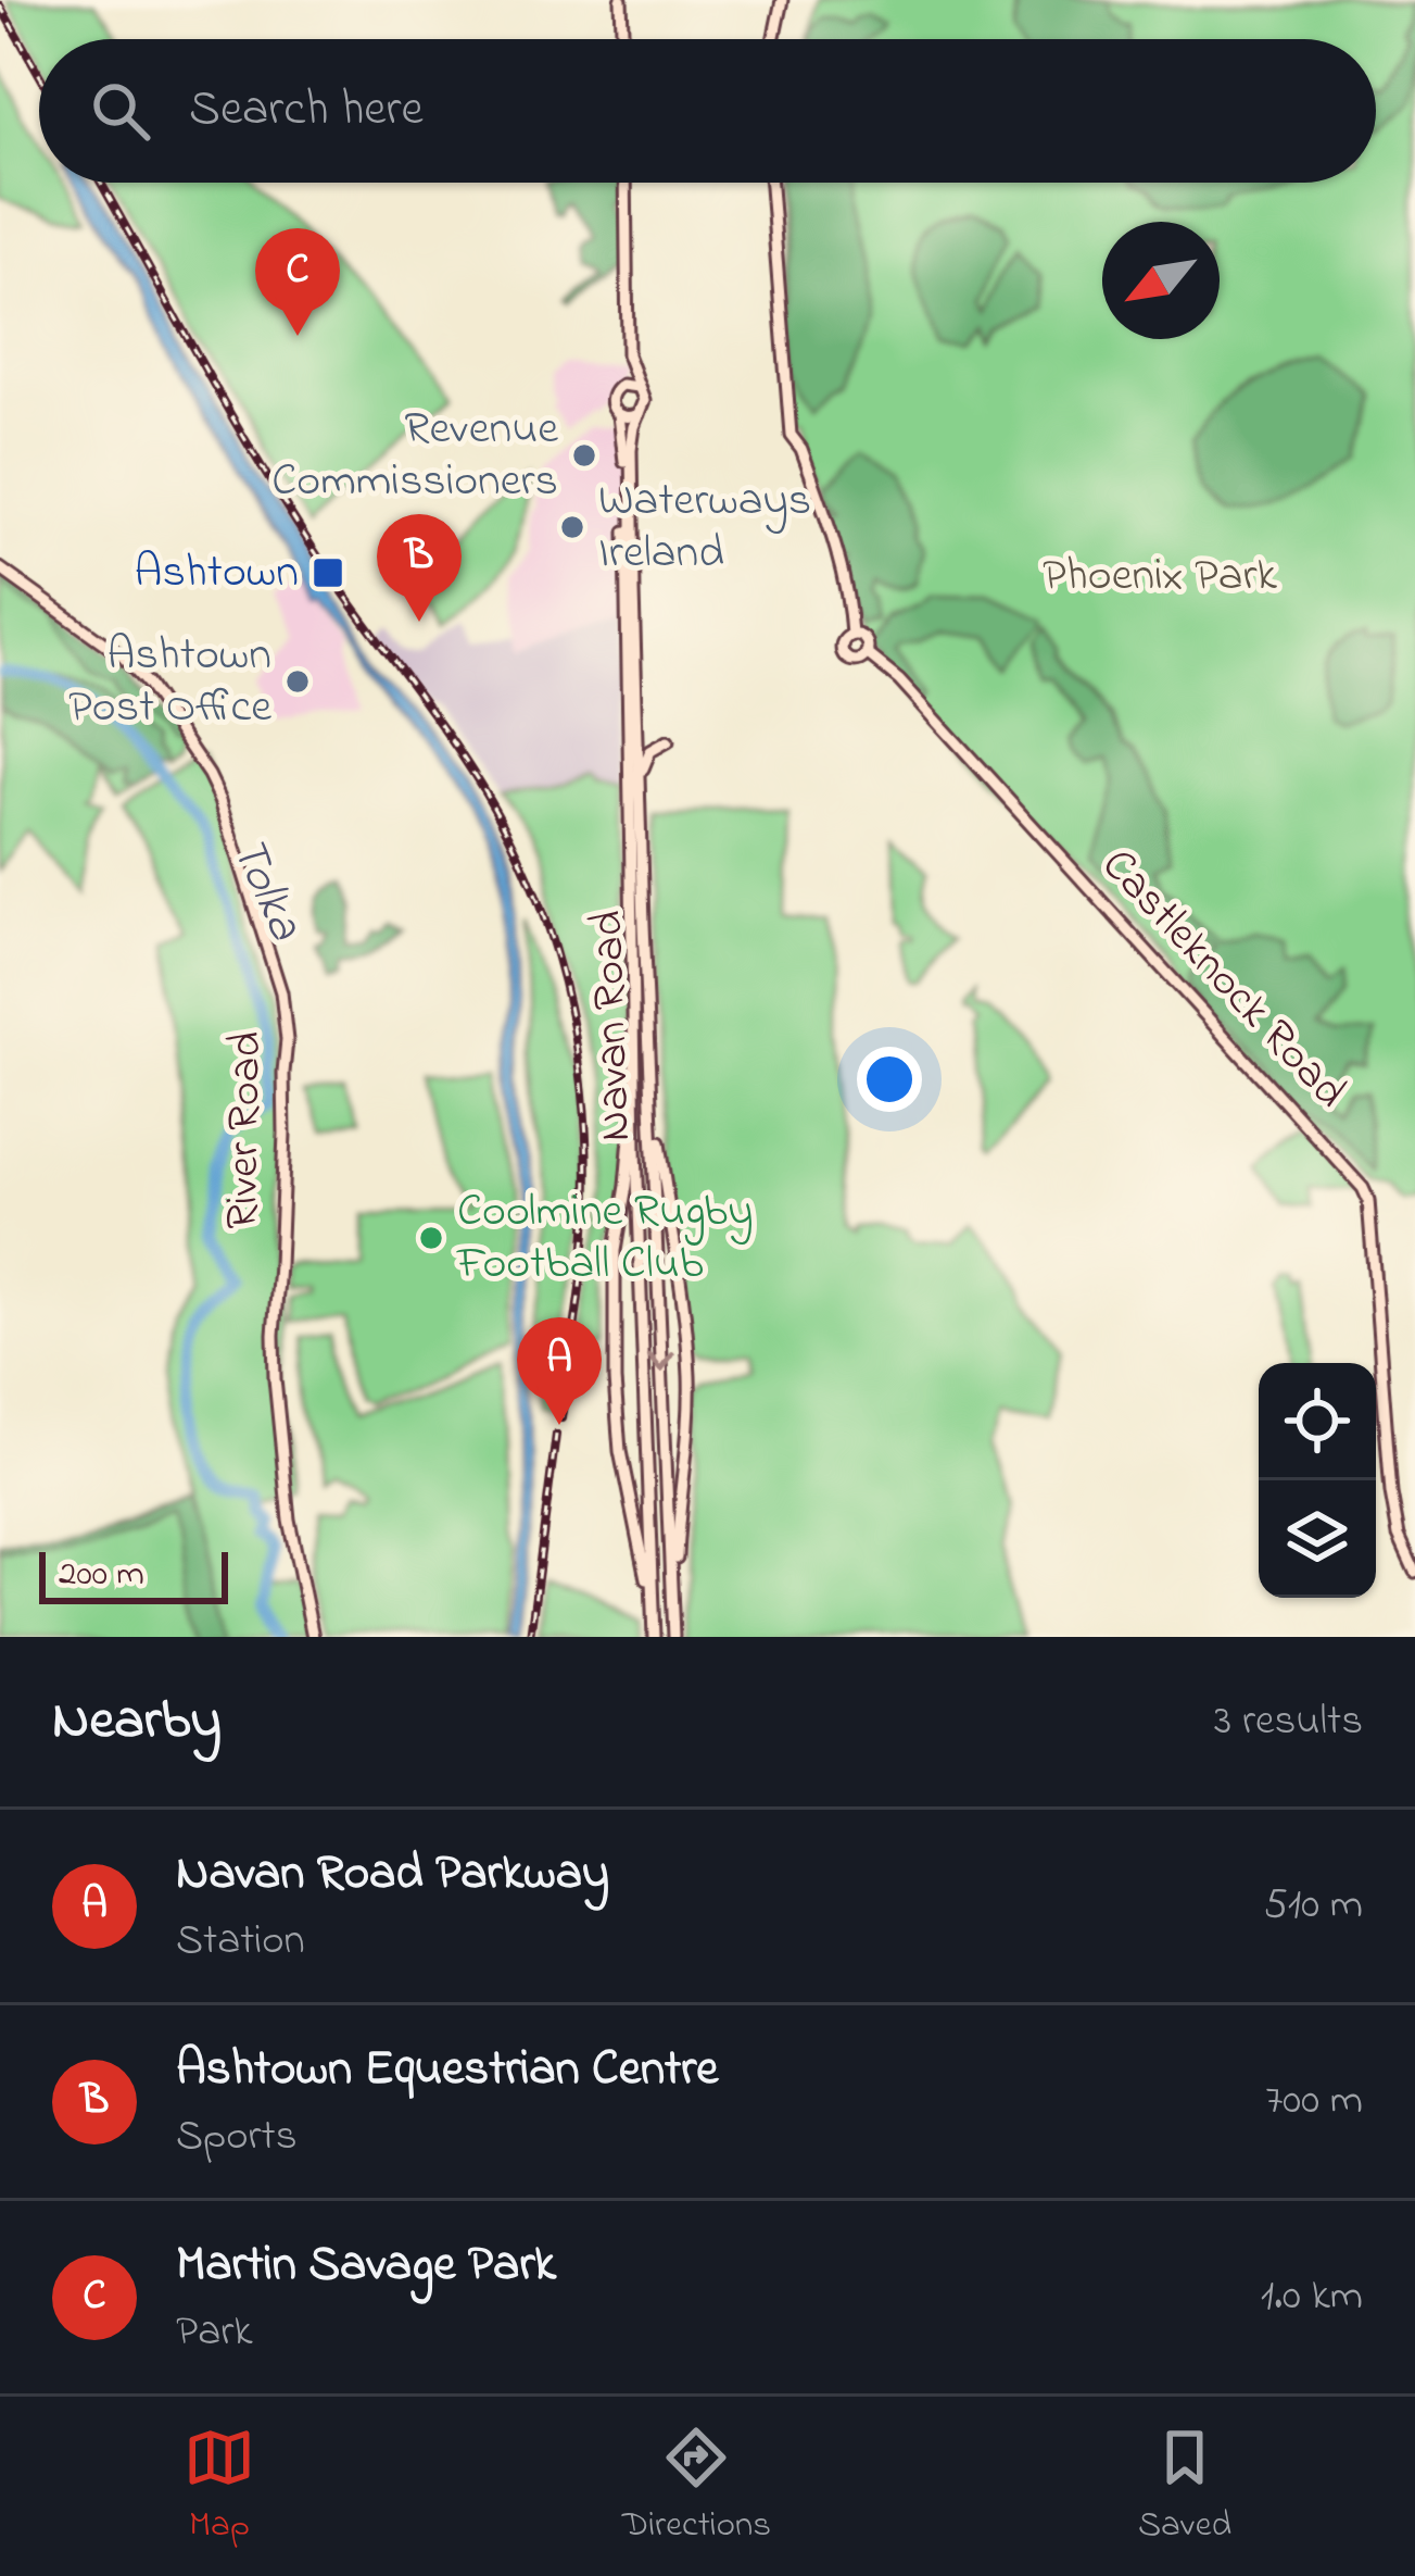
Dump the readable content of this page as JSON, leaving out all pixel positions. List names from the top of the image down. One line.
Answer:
{"streets":{"main road":["Castleknock Road","Navan Road","River Road"]},"water":["Tolka"],"parks":["Phoenix Park"],"places":{"other":["Revenue Commissioners","Waterways Ireland","Ashtown Post Office","Coolmine Rugby Football Club"],"transit":["Ashtown"]},"scale_bar":"200 m","north":"bottom left","page":{"search":"Search here","pins":["C","B","A"],"scale":"200 m","heading":["Nearby","3 results"],"list":[{"mark":"A","name":"Navan Road Parkway","note":"Station","value":"510 m"},{"mark":"B","name":"Ashtown Equestrian Centre","note":"Sports","value":"700 m"},{"mark":"C","name":"Martin Savage Park","note":"Park","value":"1.0 km"}],"nav":["Map","Directions","Saved"]}}
